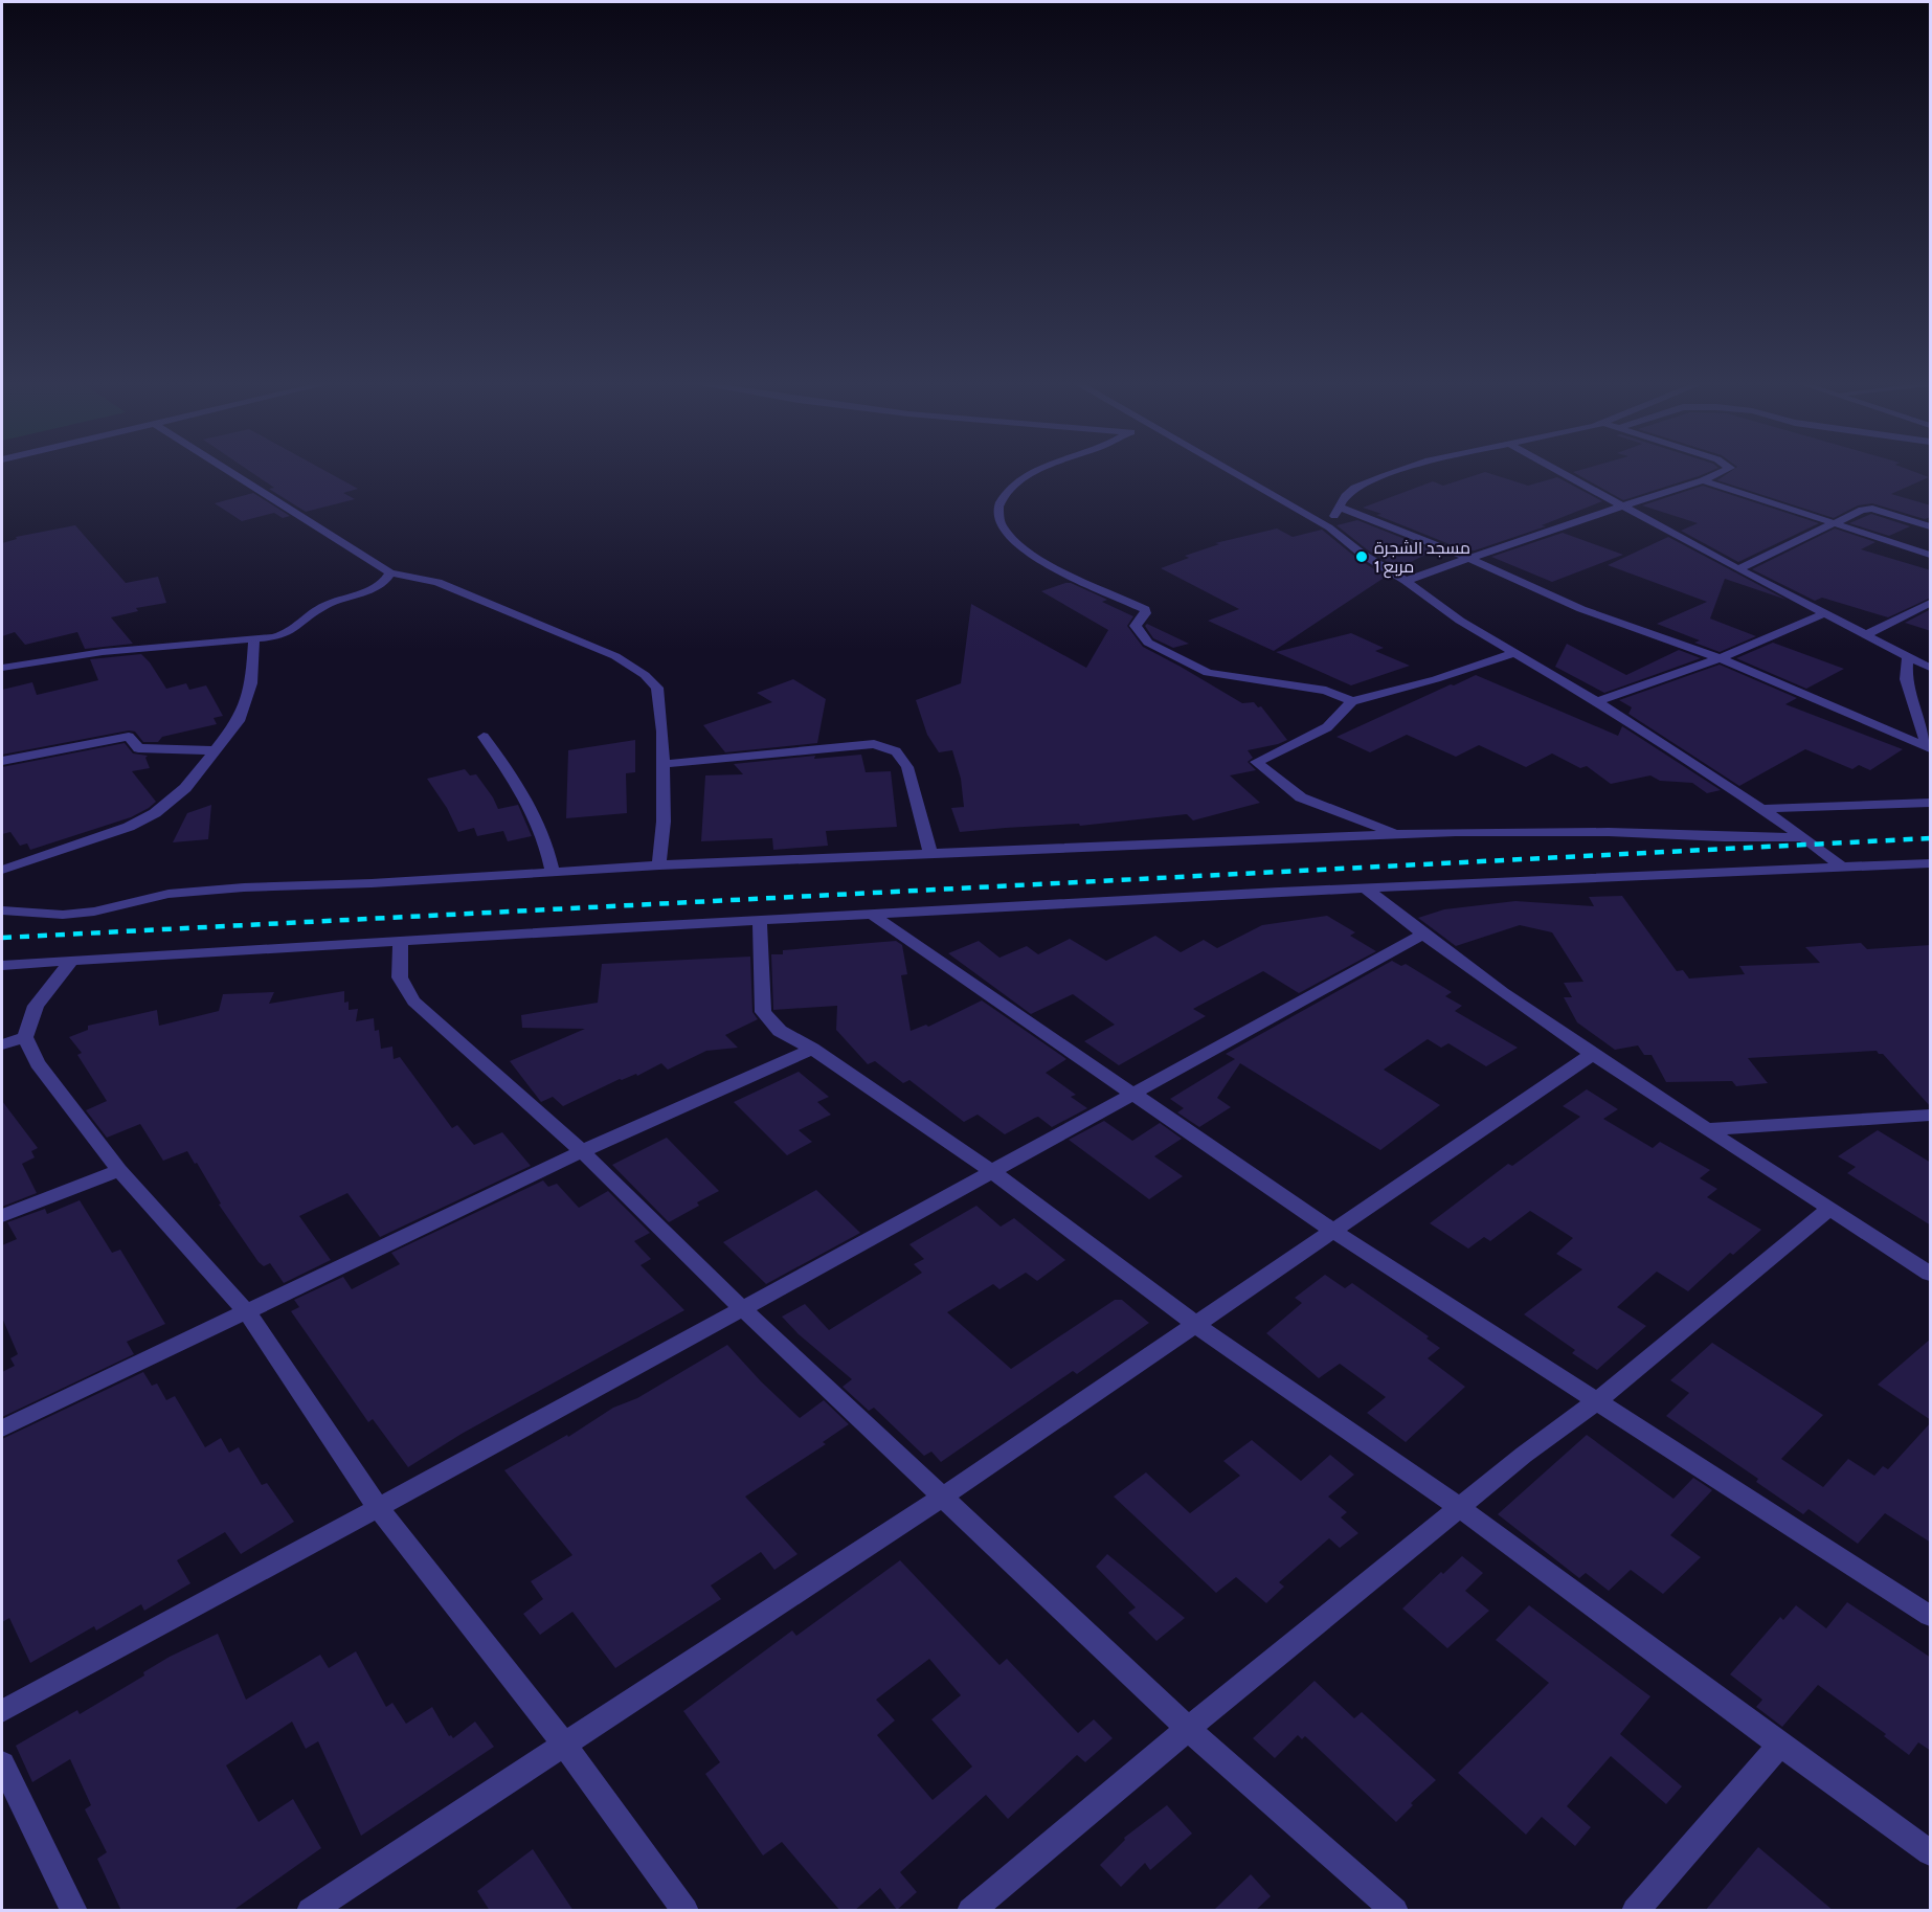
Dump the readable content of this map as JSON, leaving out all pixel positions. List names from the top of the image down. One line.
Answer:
{"places":["مسجد الشجرة مربع 1"]}
